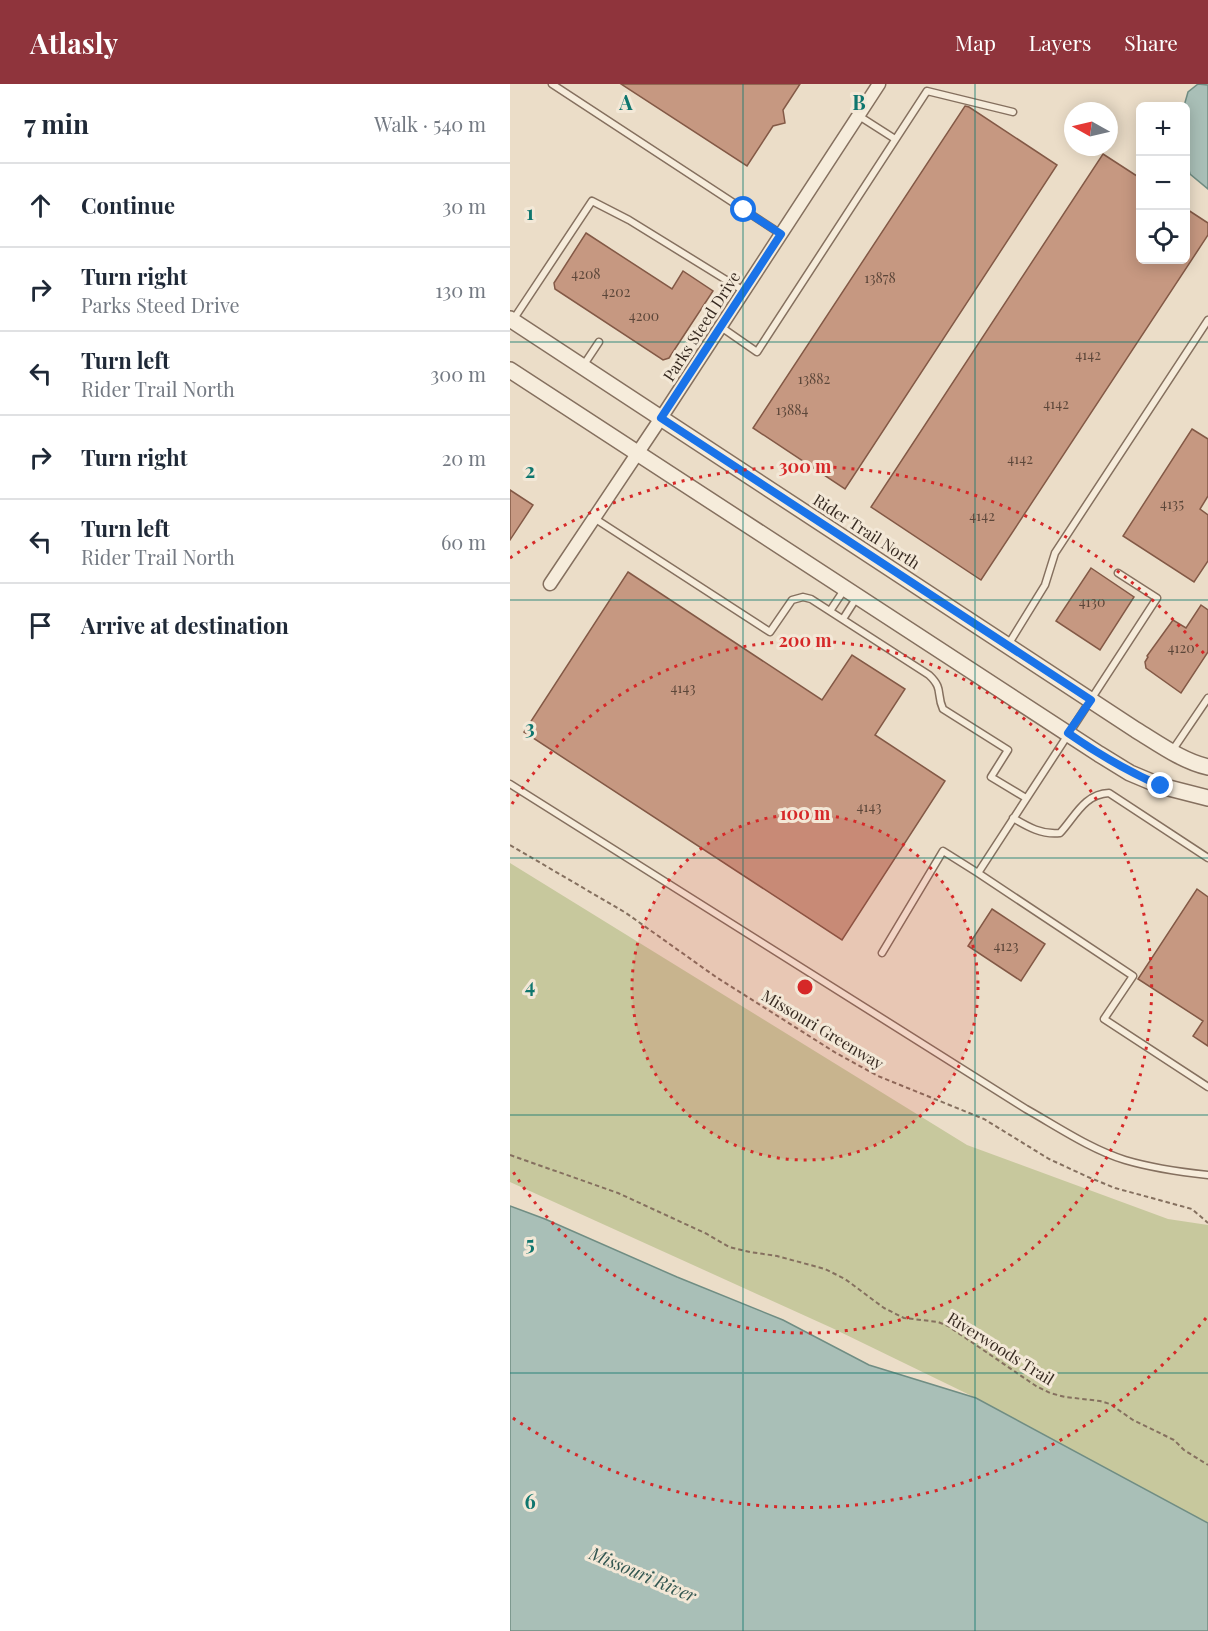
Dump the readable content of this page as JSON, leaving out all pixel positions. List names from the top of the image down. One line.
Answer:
{"streets":{"street":["Parks Steed Drive","Rider Trail North"],"path":["Missouri Greenway","Riverwoods Trail"]},"crossings":[["Parks Steed Drive","Rider Trail North"]],"water":["Missouri River"],"house_numbers":["4208","13878","4202","4200","4142","13882","4142","13884","4142","4135","4142","4130","4120","4143","4143","4123"],"north":"left","page":{"header":"Atlasly","nav":["Map","Layers","Share"],"heading":["7 min","Walk · 540 m"],"map_buttons":["+","−"],"list":[["Continue","30 m"],["Turn right","Parks Steed Drive","130 m"],["Turn left","Rider Trail North","300 m"],["Turn right","20 m"],["Turn left","Rider Trail North","60 m"],"Arrive at destination"]},"grid":{"columns":["A","B"],"rows":["1","2","3","4","5","6"]},"rings":["300 m","200 m","100 m"]}
